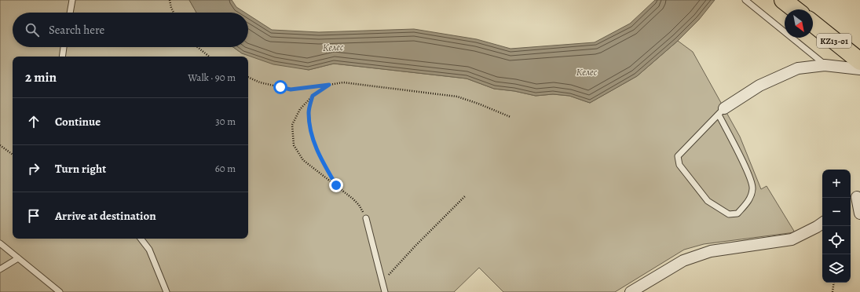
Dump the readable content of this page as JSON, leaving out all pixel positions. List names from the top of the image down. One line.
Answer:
{"streets":{"main road":["KZ13-01"]},"water":["Келес"],"north":"bottom right","page":{"search":"Search here","heading":["2 min","Walk · 90 m"],"list":[["Continue","30 m"],["Turn right","60 m"],"Arrive at destination"],"map_buttons":["+","−"]}}
